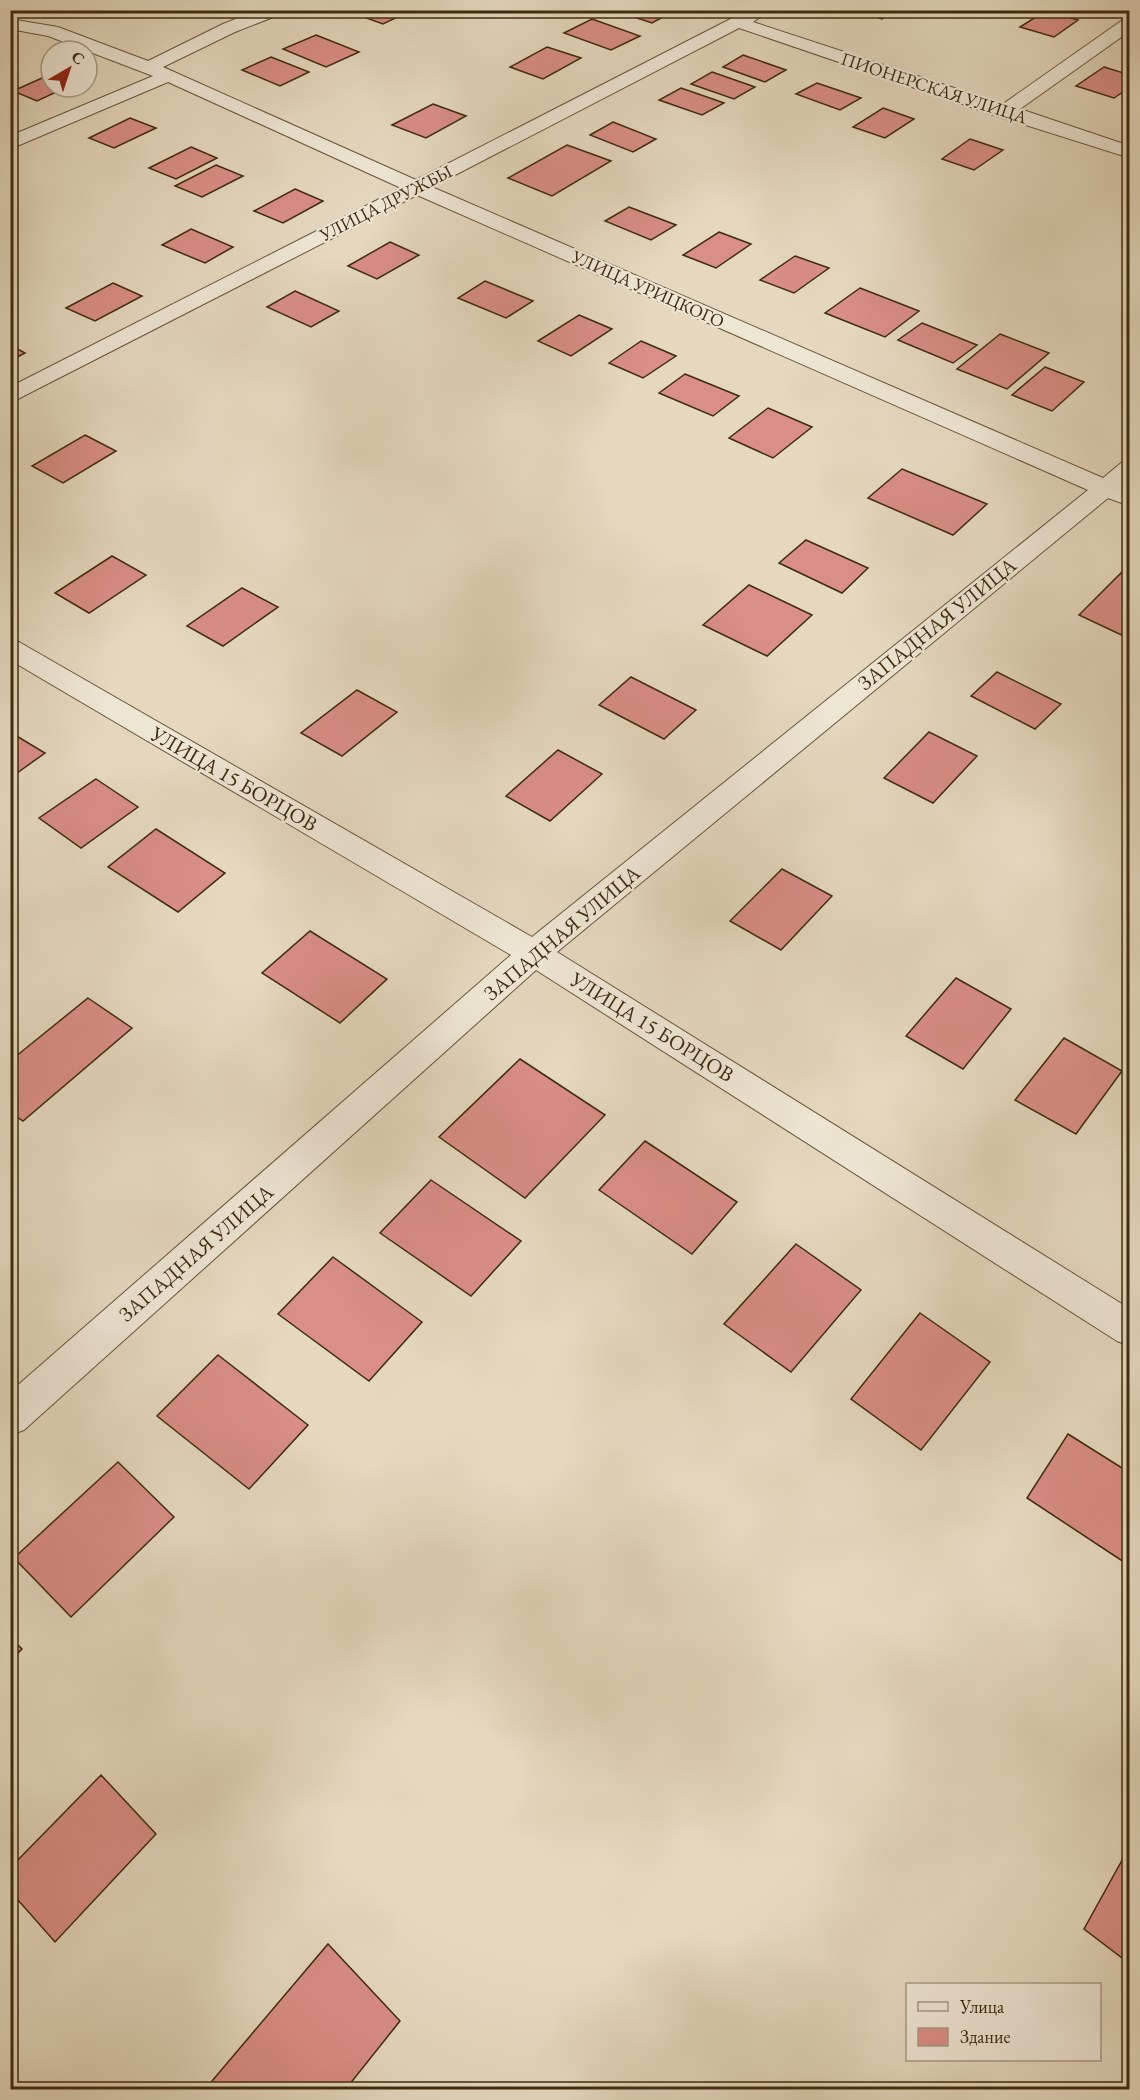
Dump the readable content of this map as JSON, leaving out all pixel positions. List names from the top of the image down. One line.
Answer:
{"streets":{"street":["ПИОНЕРСКАЯ УЛИЦА","УЛИЦА ДРУЖБЫ","УЛИЦА УРИЦКОГО","ЗАПАДНАЯ УЛИЦА","УЛИЦА 15 БОРЦОВ"]},"crossings":[["ПИОНЕРСКАЯ УЛИЦА","УЛИЦА ДРУЖБЫ"],["УЛИЦА ДРУЖБЫ","УЛИЦА УРИЦКОГО"],["УЛИЦА УРИЦКОГО","ЗАПАДНАЯ УЛИЦА"],["ЗАПАДНАЯ УЛИЦА","УЛИЦА 15 БОРЦОВ"]],"legend":["Улица","Здание"],"north":"top right"}
